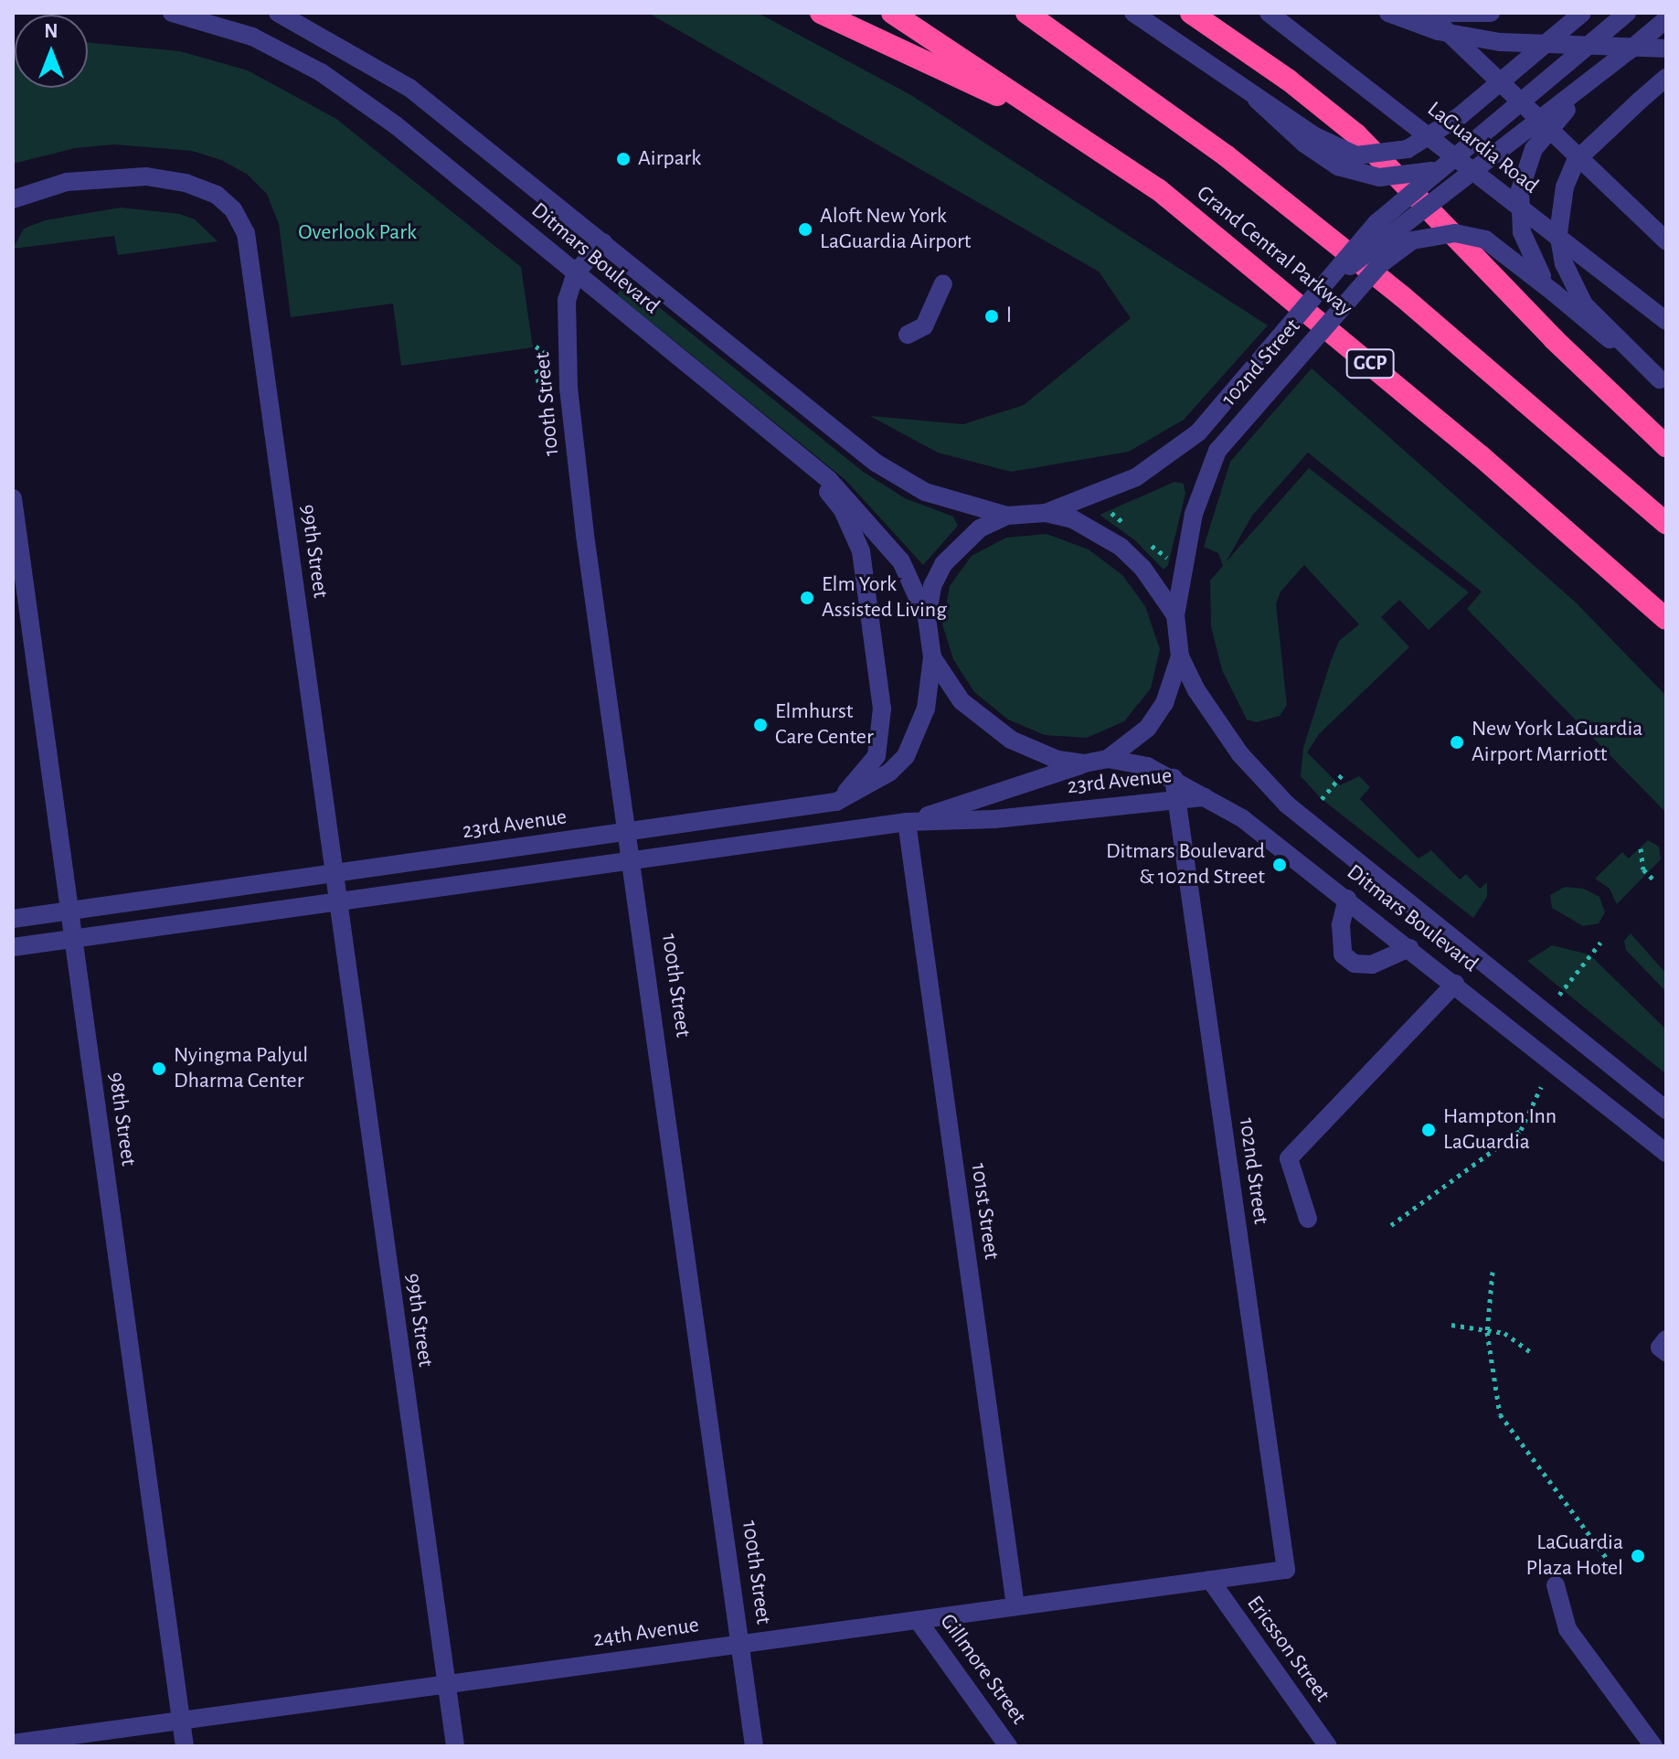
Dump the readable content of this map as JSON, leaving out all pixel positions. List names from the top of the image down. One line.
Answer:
{"streets":{"highway":["Grand Central Parkway","GCP"],"street":["LaGuardia Road","Ditmars Boulevard","102nd Street","100th Street","99th Street","23rd Avenue","98th Street","101st Street","24th Avenue","Ericsson Street","Gillmore Street"]},"crossings":[["Ditmars Boulevard","102nd Street"],["Ditmars Boulevard","100th Street"],["Ditmars Boulevard","23rd Avenue"],["102nd Street","23rd Avenue"],["102nd Street","24th Avenue"],["100th Street","23rd Avenue"],["100th Street","24th Avenue"],["99th Street","23rd Avenue"],["99th Street","24th Avenue"],["23rd Avenue","98th Street"],["23rd Avenue","101st Street"],["98th Street","24th Avenue"],["101st Street","24th Avenue"],["24th Avenue","Ericsson Street"],["24th Avenue","Gillmore Street"]],"parks":["Overlook Park"],"places":["Airpark","Aloft New York LaGuardia Airport","l","Elm York Assisted Living","Elmhurst Care Center","New York LaGuardia Airport Marriott","Ditmars Boulevard & 102nd Street","Nyingma Palyul Dharma Center","Hampton Inn LaGuardia","LaGuardia Plaza Hotel"],"north":"top"}
